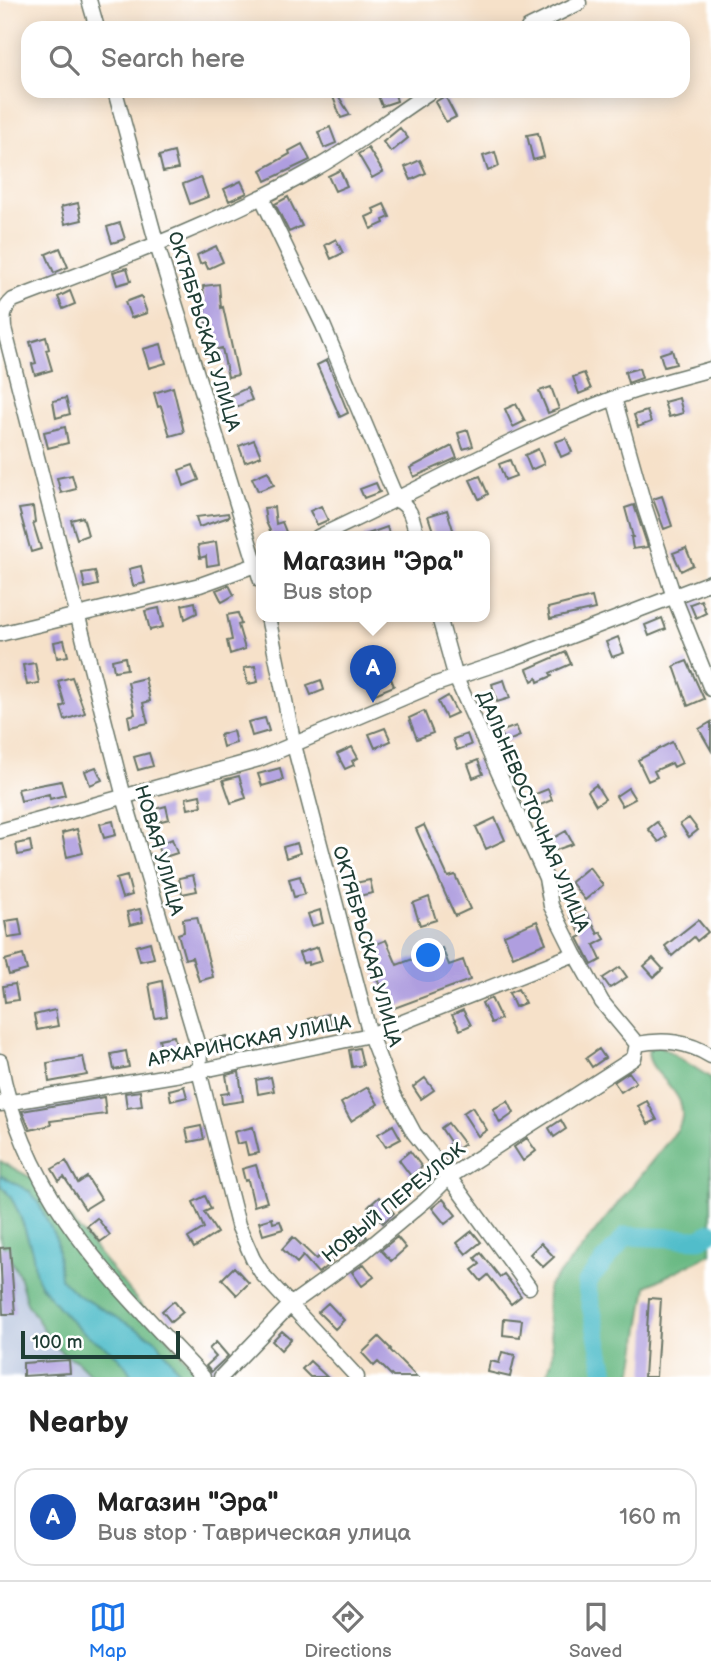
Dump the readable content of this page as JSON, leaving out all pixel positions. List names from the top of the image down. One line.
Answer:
{"streets":{"street":["ОКТЯБРЬСКАЯ УЛИЦА","ДАЛЬНЕВОСТОЧНАЯ УЛИЦА","НОВАЯ УЛИЦА","АРХАРИНСКАЯ УЛИЦА","НОВЫЙ ПЕРЕУЛОК"]},"crossings":[["ОКТЯБРЬСКАЯ УЛИЦА","НОВАЯ УЛИЦА"],["ОКТЯБРЬСКАЯ УЛИЦА","АРХАРИНСКАЯ УЛИЦА"],["ОКТЯБРЬСКАЯ УЛИЦА","НОВЫЙ ПЕРЕУЛОК"],["ДАЛЬНЕВОСТОЧНАЯ УЛИЦА","АРХАРИНСКАЯ УЛИЦА"],["ДАЛЬНЕВОСТОЧНАЯ УЛИЦА","НОВЫЙ ПЕРЕУЛОК"],["НОВАЯ УЛИЦА","АРХАРИНСКАЯ УЛИЦА"],["НОВАЯ УЛИЦА","НОВЫЙ ПЕРЕУЛОК"]],"scale_bar":"100 m","page":{"search":"Search here","popup":["Магазин \"Эра\"","Bus stop"],"pins":"A","scale":"100 m","heading":"Nearby","list":[{"mark":"A","name":"Магазин \"Эра\"","note":"Bus stop · Таврическая улица","value":"160 m"}],"nav":["Map","Directions","Saved"]}}
